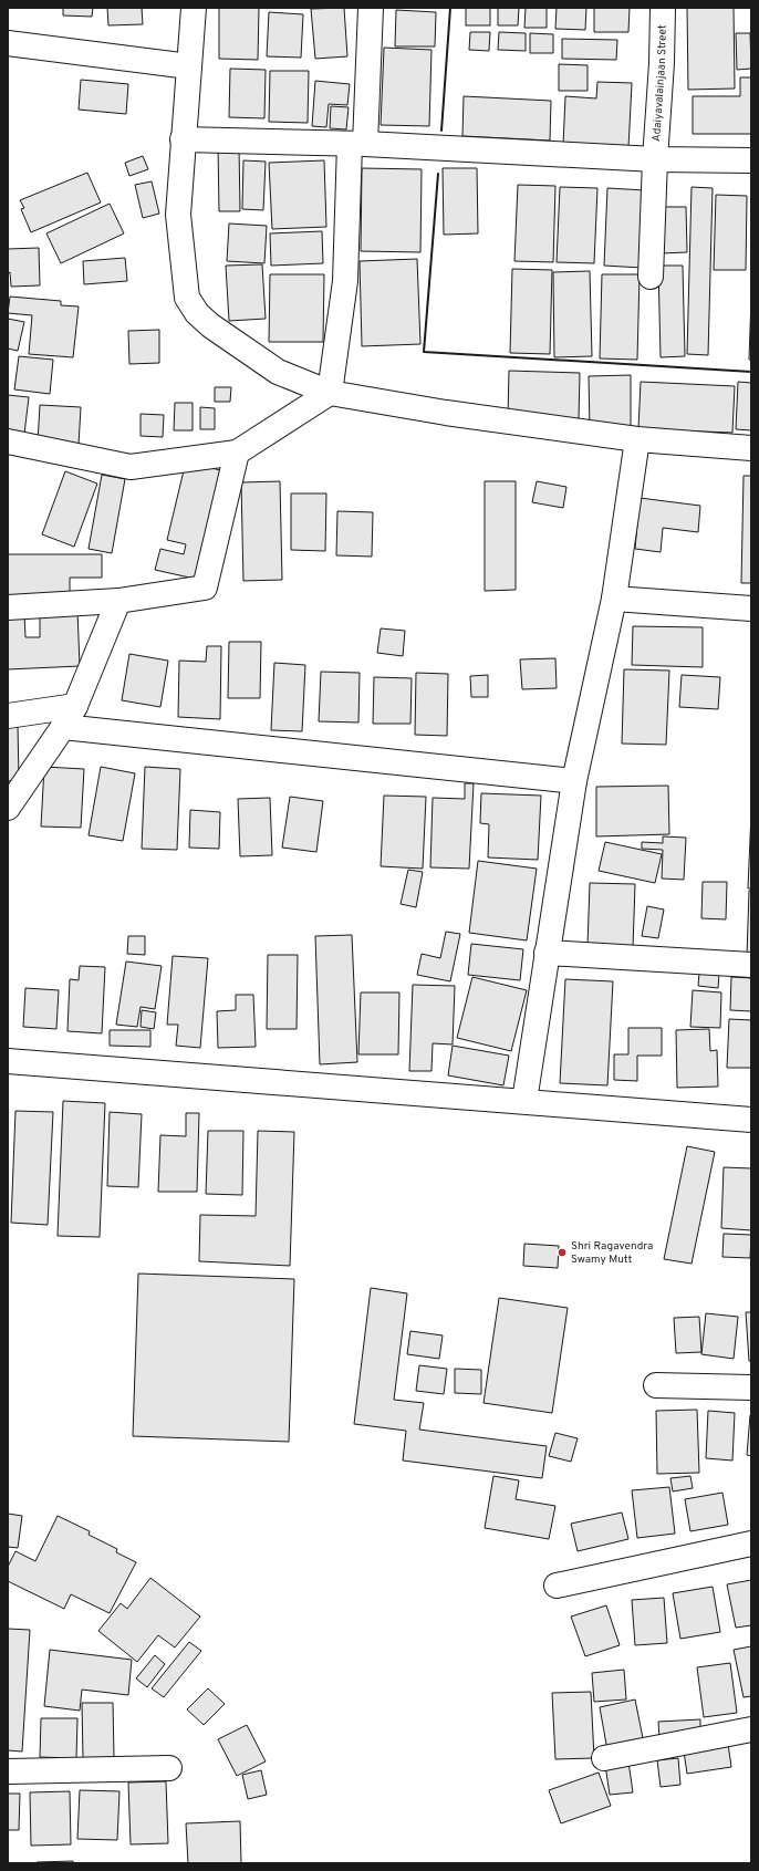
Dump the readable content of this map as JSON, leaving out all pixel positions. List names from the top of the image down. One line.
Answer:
{"streets":{"street":["Adaiyavalainjaan Street"]},"places":["Shri Ragavendra Swamy Mutt"]}
